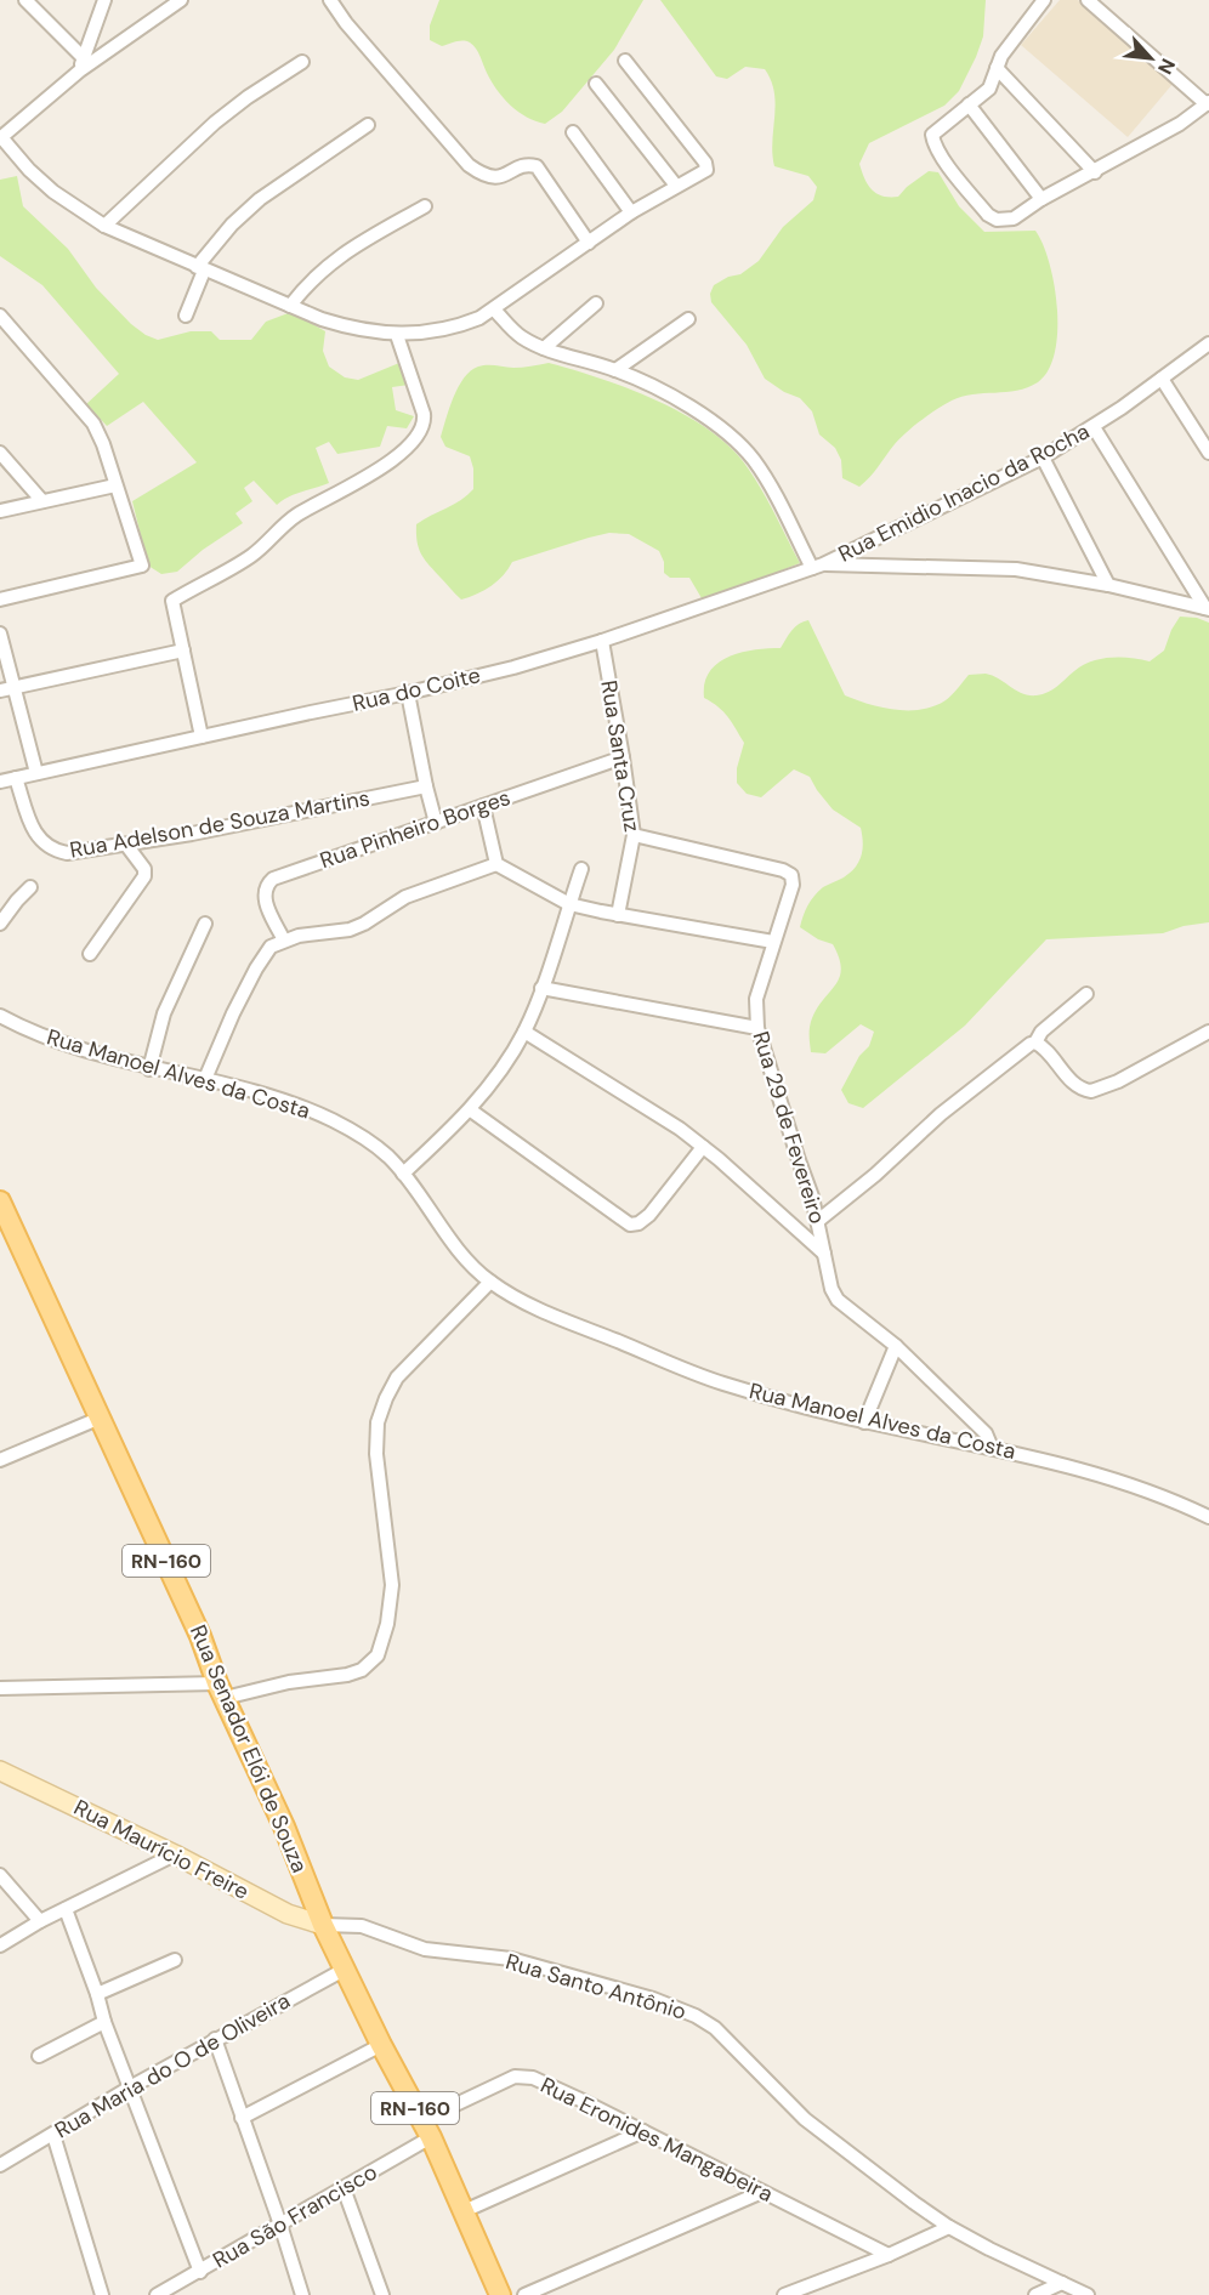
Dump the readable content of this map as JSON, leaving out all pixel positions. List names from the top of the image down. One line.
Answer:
{"streets":{"main road":["RN-160","Rua Senador Elói de Souza"],"street":["Rua Emidio Inacio da Rocha","Rua do Coite","Rua Santa Cruz","Rua Adelson de Souza Martins","Rua Pinheiro Borges","Rua Manoel Alves da Costa","Rua 29 de Fevereiro","Rua Maurício Freire","Rua Santo Antônio","Rua Maria do O de Oliveira","Rua Eronides Mangabeira","Rua São Francisco"]},"crossings":[["Rua Emidio Inacio da Rocha","Rua do Coite"],["Rua do Coite","Rua Santa Cruz"],["Rua do Coite","Rua Adelson de Souza Martins"],["Rua Santa Cruz","Rua Pinheiro Borges"],["Rua Santa Cruz","Rua 29 de Fevereiro"],["Rua Manoel Alves da Costa","Rua 29 de Fevereiro"],["Rua Senador Elói de Souza","Rua Maurício Freire"],["Rua Senador Elói de Souza","Rua Santo Antônio"],["Rua Senador Elói de Souza","Rua Maria do O de Oliveira"],["Rua Senador Elói de Souza","Rua Eronides Mangabeira"],["Rua Senador Elói de Souza","Rua São Francisco"],["Rua Maurício Freire","Rua Santo Antônio"],["Rua Eronides Mangabeira","Rua São Francisco"]],"north":"bottom right"}
